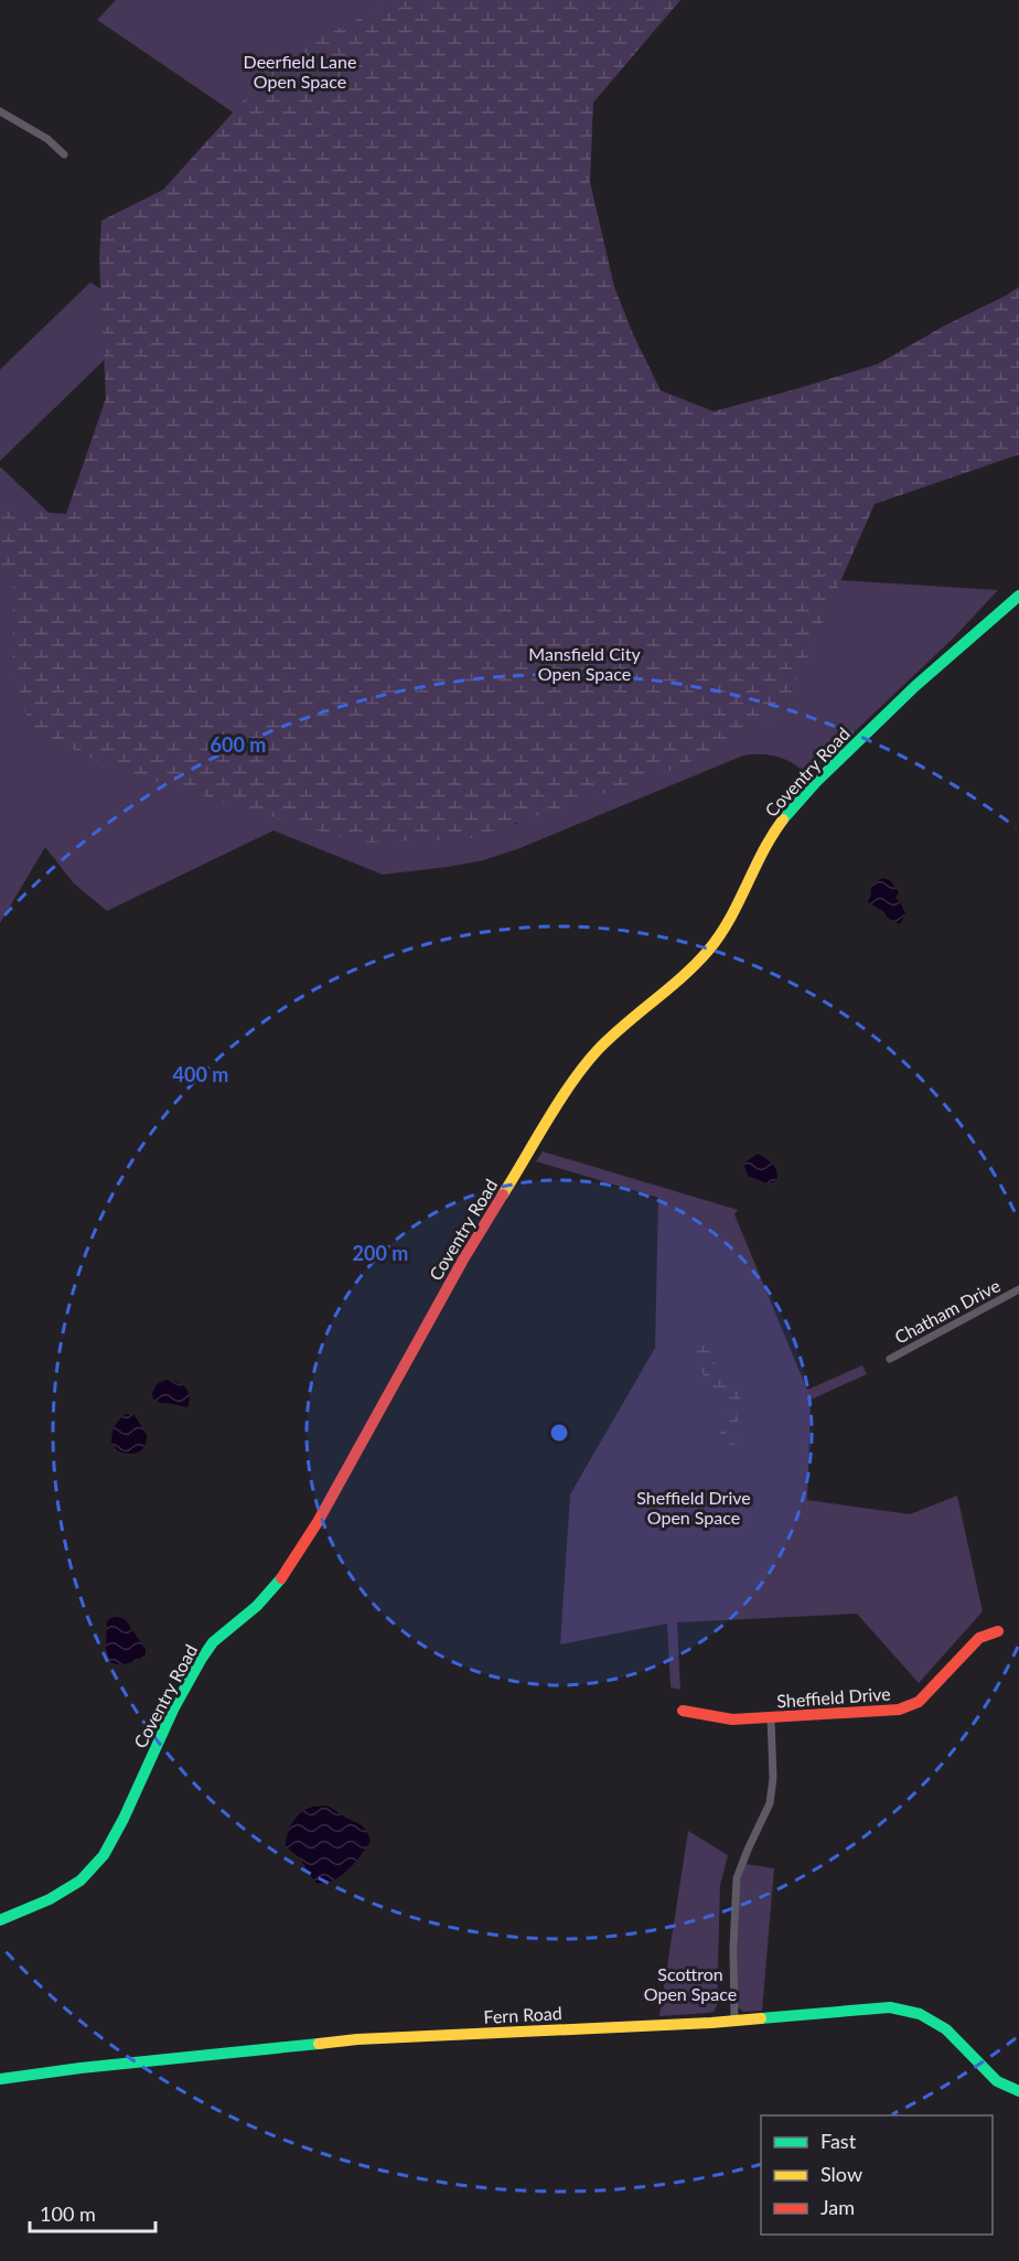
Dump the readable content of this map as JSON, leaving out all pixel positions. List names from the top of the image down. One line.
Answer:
{"streets":{"street":["Coventry Road","Chatham Drive","Sheffield Drive","Fern Road"]},"parks":["Deerfield Lane Open Space","Mansfield City Open Space","Sheffield Drive Open Space","Scottron Open Space"],"legend":["Fast","Slow","Jam"],"scale_bar":"100 m","rings":["600 m","400 m","200 m"]}
